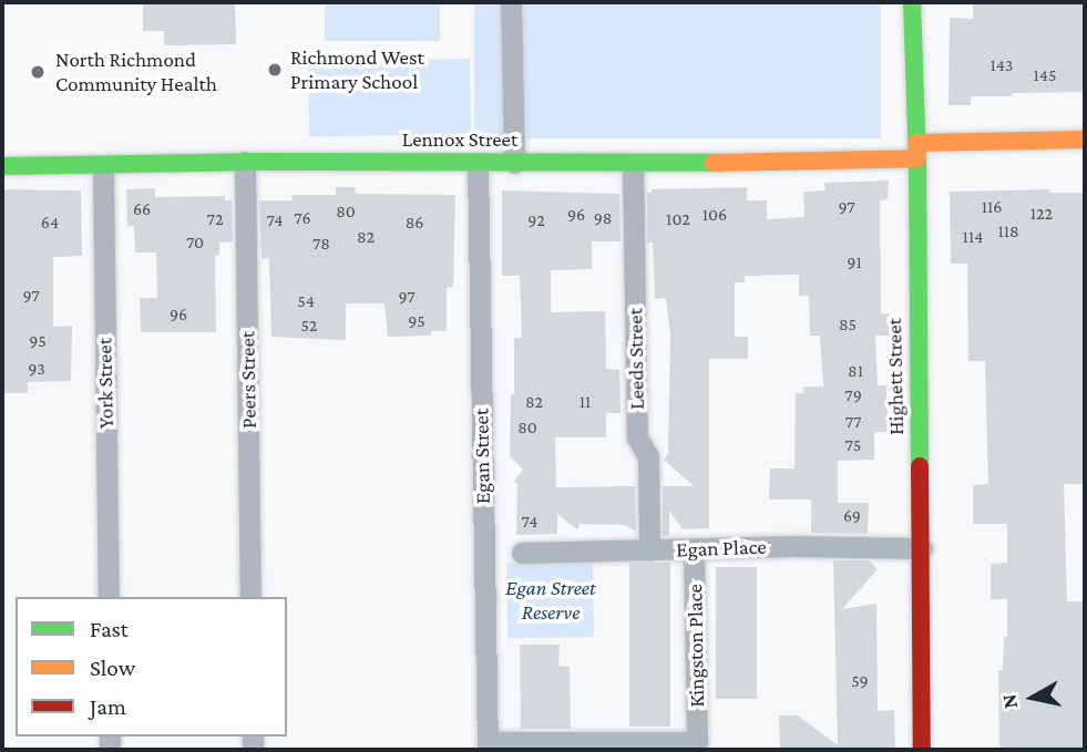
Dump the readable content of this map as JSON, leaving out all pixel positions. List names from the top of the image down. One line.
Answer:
{"streets":{"street":["Lennox Street","Leeds Street","Highett Street","Peers Street","York Street","Egan Street","Egan Place","Kingston Place"]},"crossings":[["Lennox Street","Leeds Street"],["Lennox Street","Highett Street"],["Lennox Street","Peers Street"],["Lennox Street","York Street"],["Lennox Street","Egan Street"],["Leeds Street","Egan Place"],["Highett Street","Egan Place"],["Egan Street","Kingston Place"],["Egan Place","Kingston Place"]],"parks":["Egan Street Reserve"],"places":["Richmond West Primary School","North Richmond Community Health"],"house_numbers":["143","145","97","116","66","80","122","96","106","76","98","72","102","74","92","64","86","118","82","114","70","78","91","97","97","54","96","95","85","52","95","93","81","79","82","11","77","80","75","69","74","59"],"legend":["Fast","Slow","Jam"],"north":"left"}
